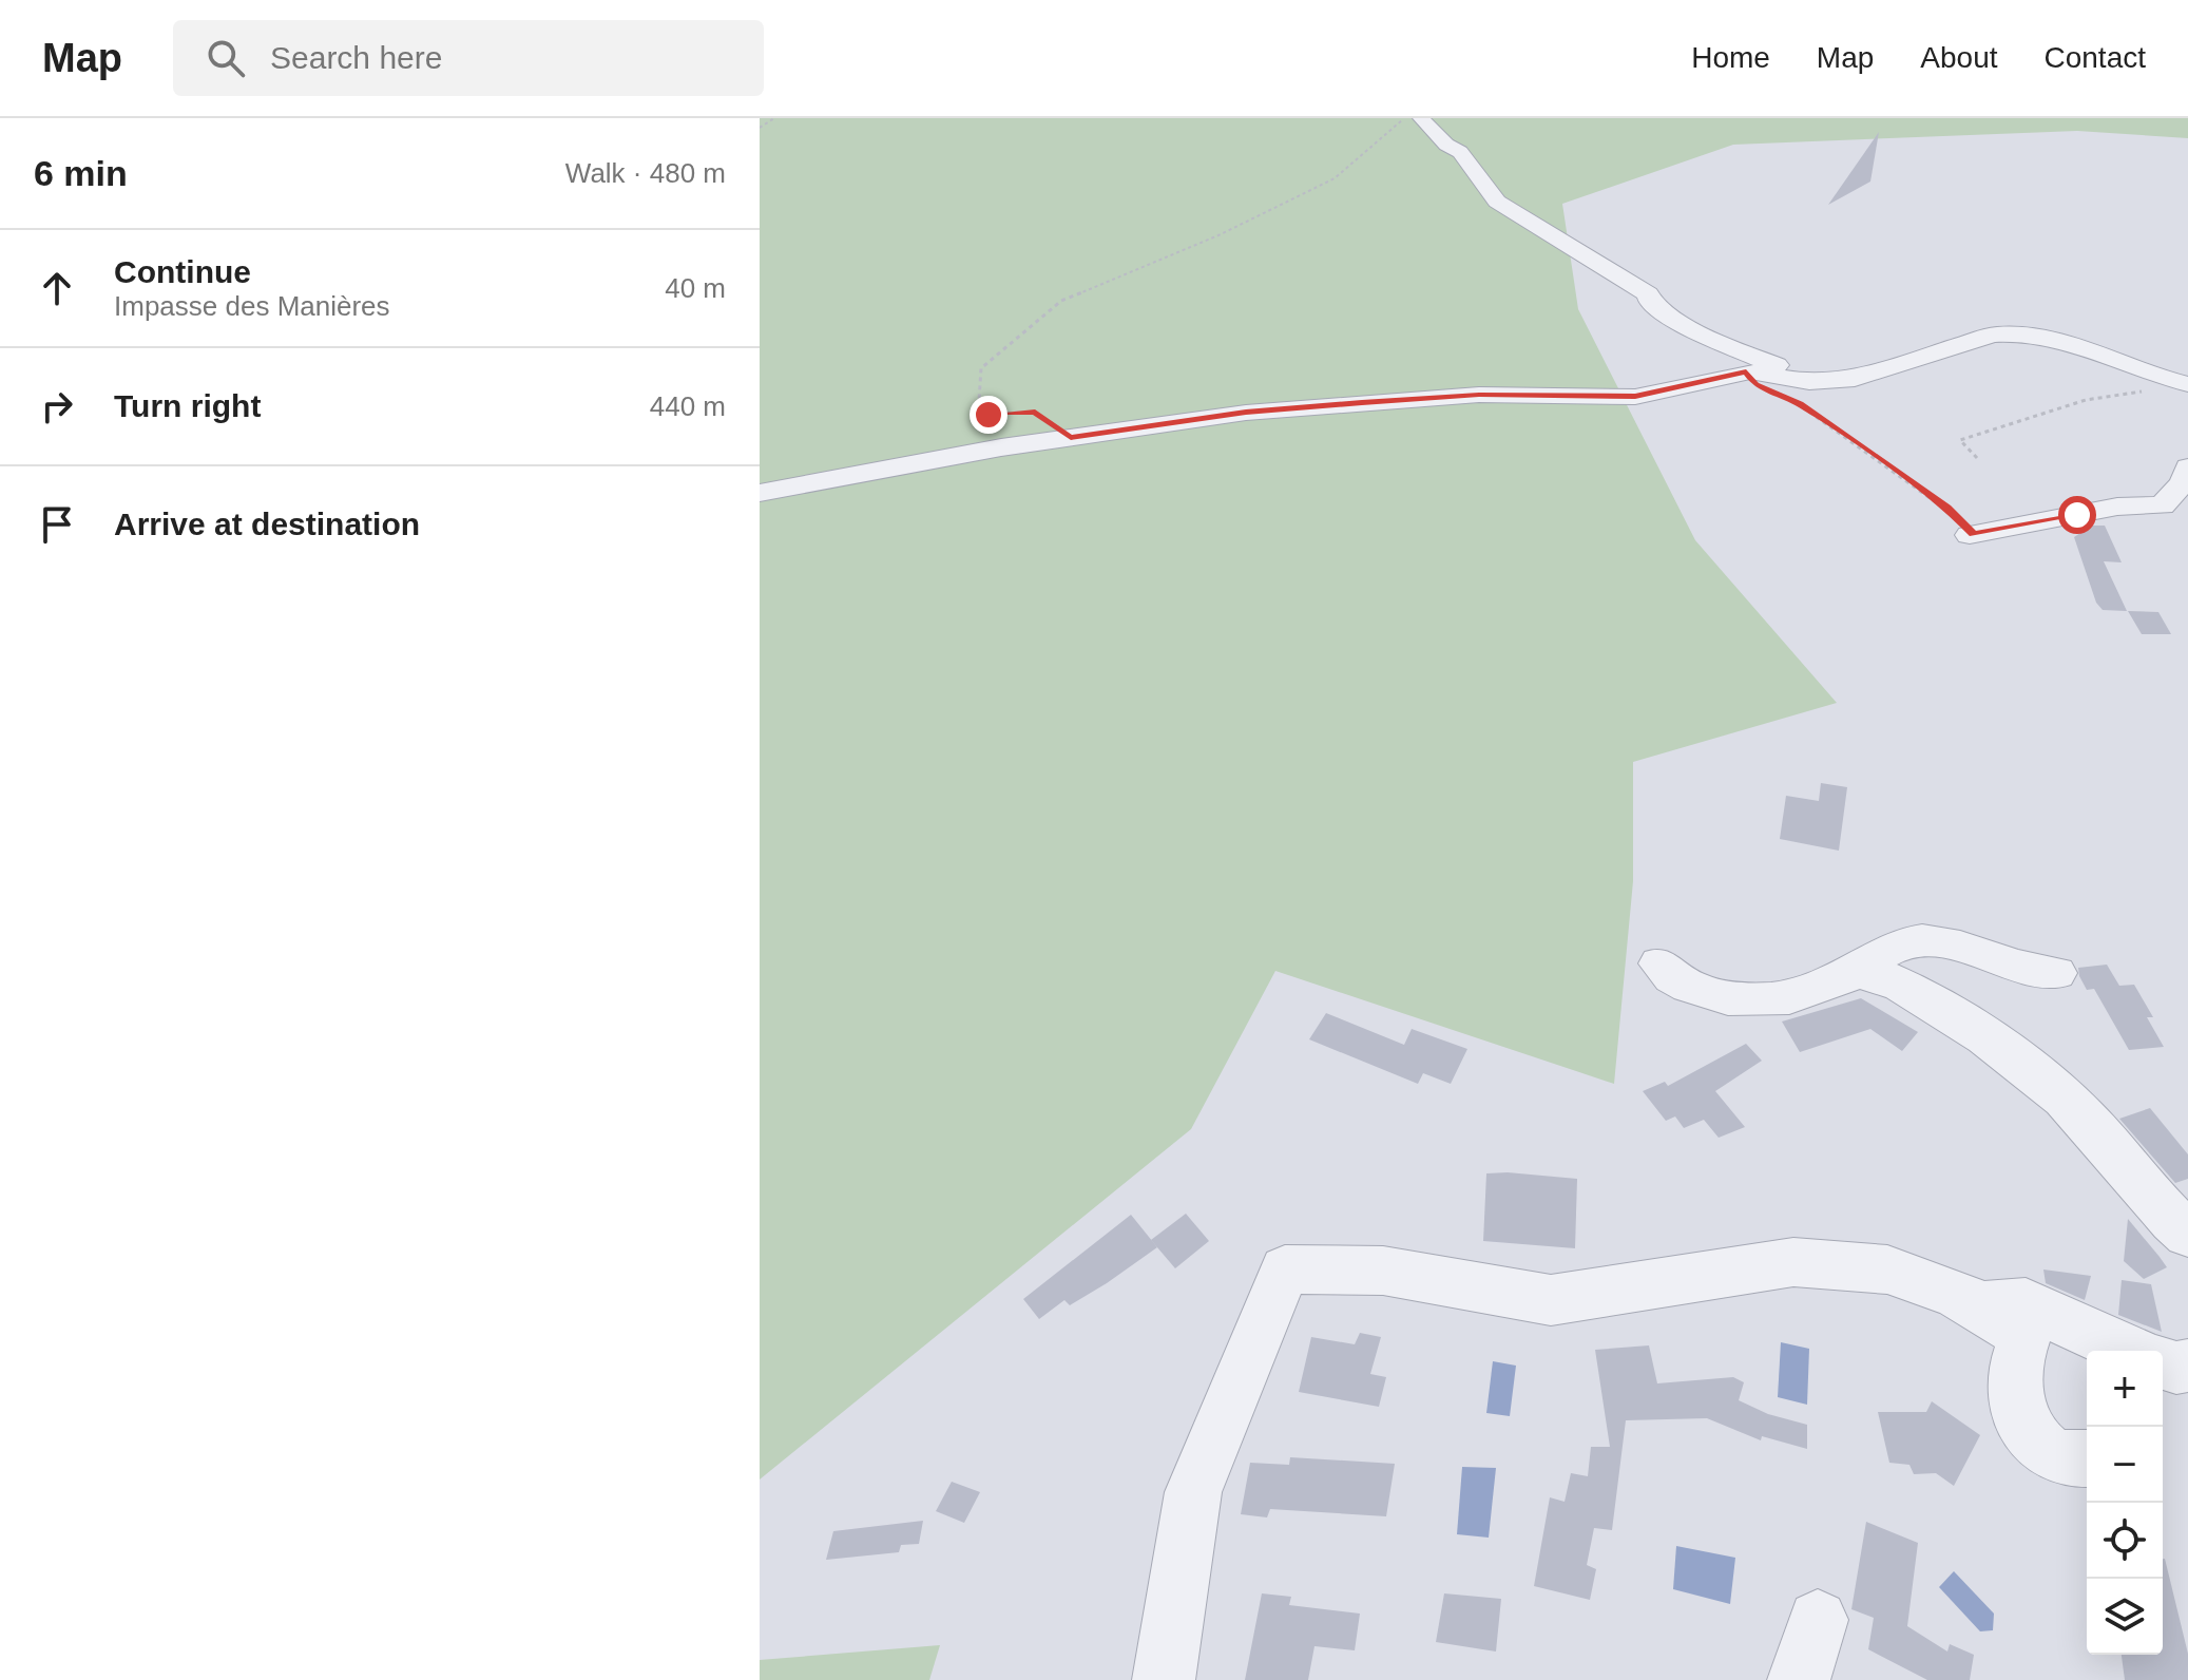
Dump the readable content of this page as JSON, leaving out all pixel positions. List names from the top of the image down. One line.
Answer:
{"page":{"header":"Map","search":"Search here","nav":["Home","Map","About","Contact"],"heading":["6 min","Walk · 480 m"],"list":[["Continue","Impasse des Manières","40 m"],["Turn right","440 m"],"Arrive at destination"],"map_buttons":["+","−"]}}
